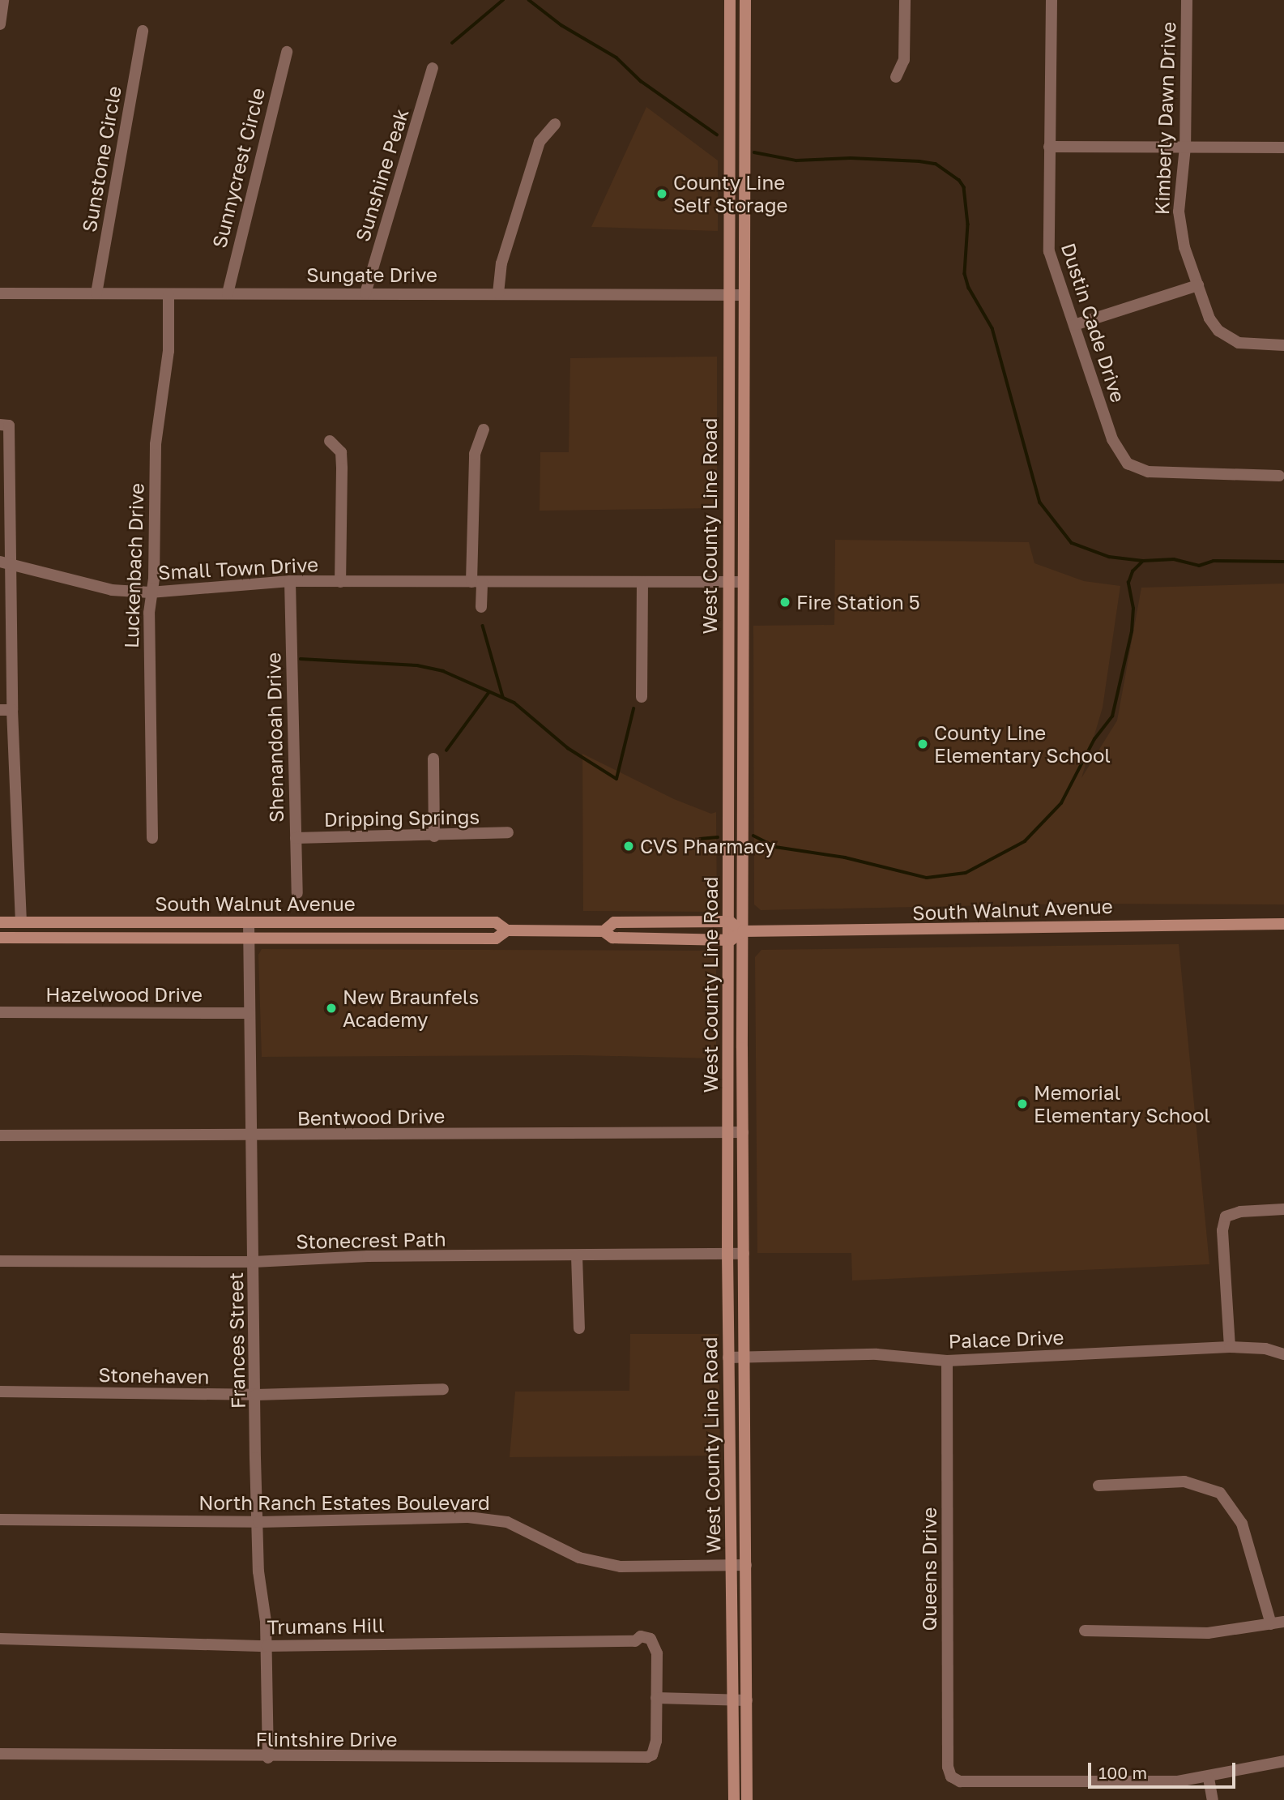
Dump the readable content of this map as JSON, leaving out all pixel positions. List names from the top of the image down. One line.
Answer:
{"streets":{"main road":["West County Line Road","South Walnut Avenue"],"street":["Kimberly Dawn Drive","Sunstone Circle","Sunnycrest Circle","Sunshine Peak","Sungate Drive","Dustin Cade Drive","Luckenbach Drive","Small Town Drive","Shenandoah Drive","Dripping Springs","Hazelwood Drive","Bentwood Drive","Stonecrest Path","Palace Drive","Frances Street","Stonehaven","North Ranch Estates Boulevard","Queens Drive","Trumans Hill","Flintshire Drive"]},"crossings":[["Sunstone Circle","Sungate Drive"],["Sunnycrest Circle","Sungate Drive"],["Sunshine Peak","Sungate Drive"],["Sungate Drive","West County Line Road"],["Sungate Drive","Luckenbach Drive"],["West County Line Road","Small Town Drive"],["West County Line Road","South Walnut Avenue"],["West County Line Road","Bentwood Drive"],["West County Line Road","Stonecrest Path"],["West County Line Road","Palace Drive"],["West County Line Road","North Ranch Estates Boulevard"],["Luckenbach Drive","Small Town Drive"],["Small Town Drive","Shenandoah Drive"],["Shenandoah Drive","Dripping Springs"],["South Walnut Avenue","Frances Street"],["Hazelwood Drive","Frances Street"],["Bentwood Drive","Frances Street"],["Stonecrest Path","Frances Street"],["Palace Drive","Queens Drive"],["Frances Street","Stonehaven"],["Frances Street","North Ranch Estates Boulevard"],["Frances Street","Trumans Hill"],["Frances Street","Flintshire Drive"],["Trumans Hill","Flintshire Drive"]],"places":["County Line Self Storage","Fire Station 5","County Line Elementary School","CVS Pharmacy","New Braunfels Academy","Memorial Elementary School"],"scale_bar":"100 m"}
